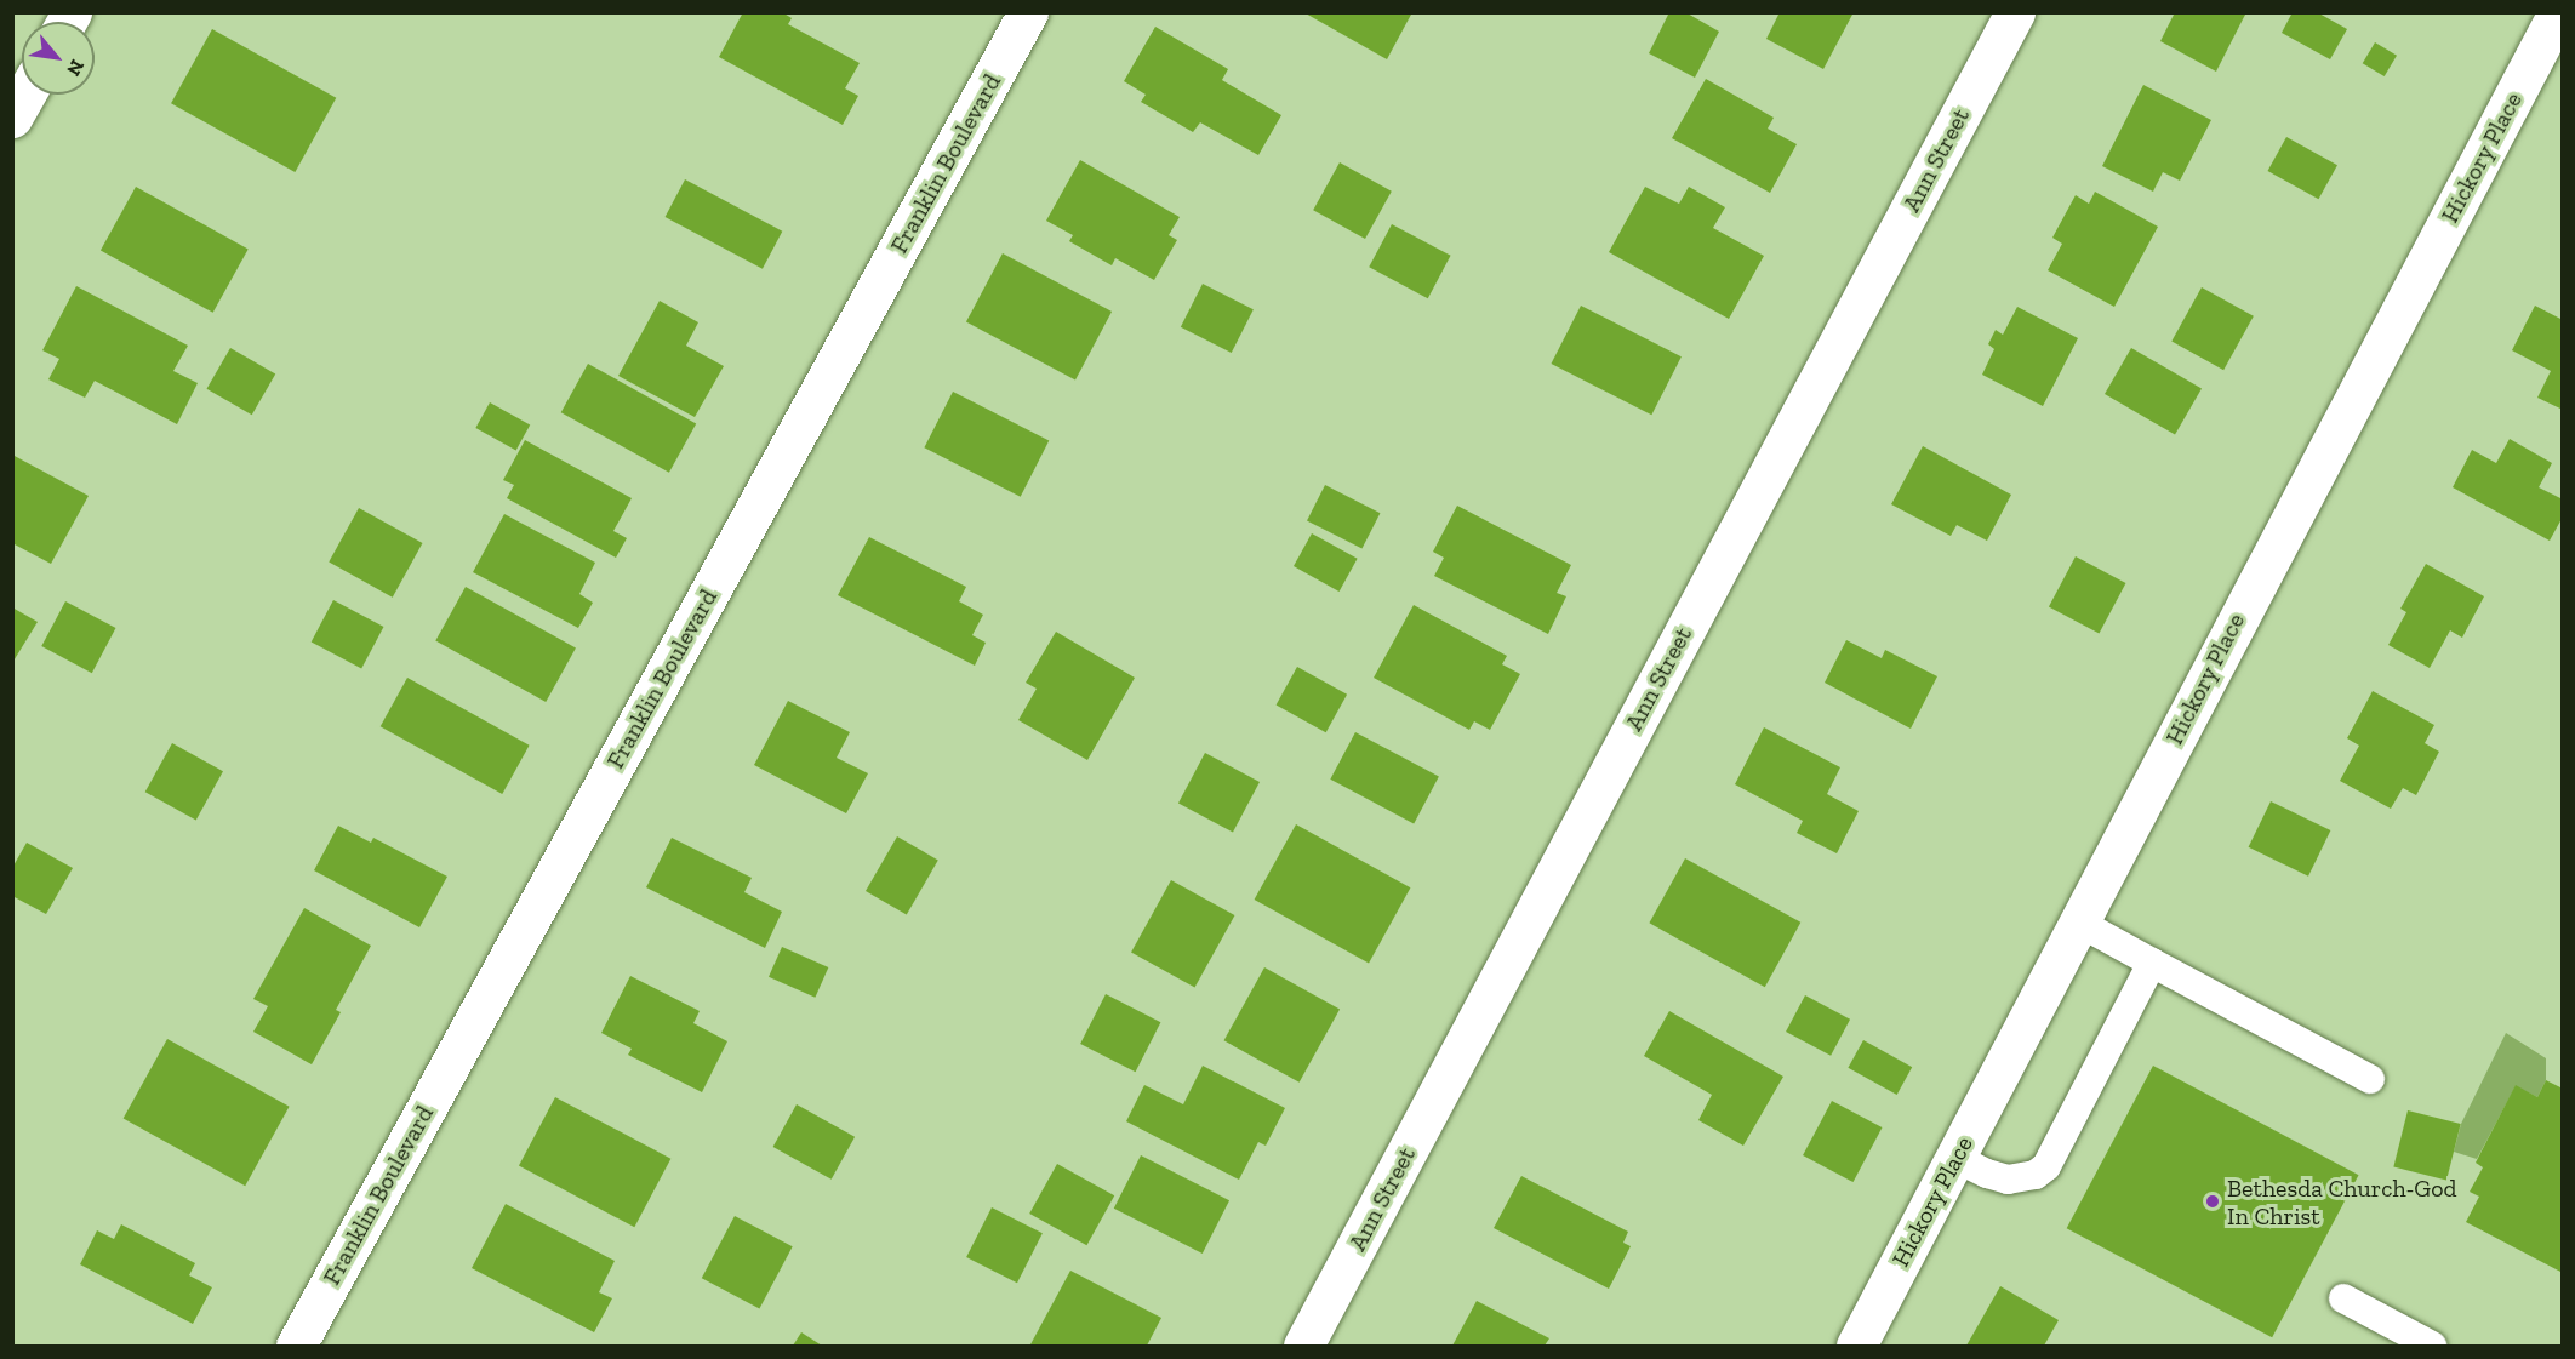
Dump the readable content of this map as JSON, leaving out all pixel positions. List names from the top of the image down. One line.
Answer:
{"streets":{"street":["Hickory Place","Ann Street","Franklin Boulevard"]},"places":["Bethesda Church-God In Christ"],"north":"bottom right"}
